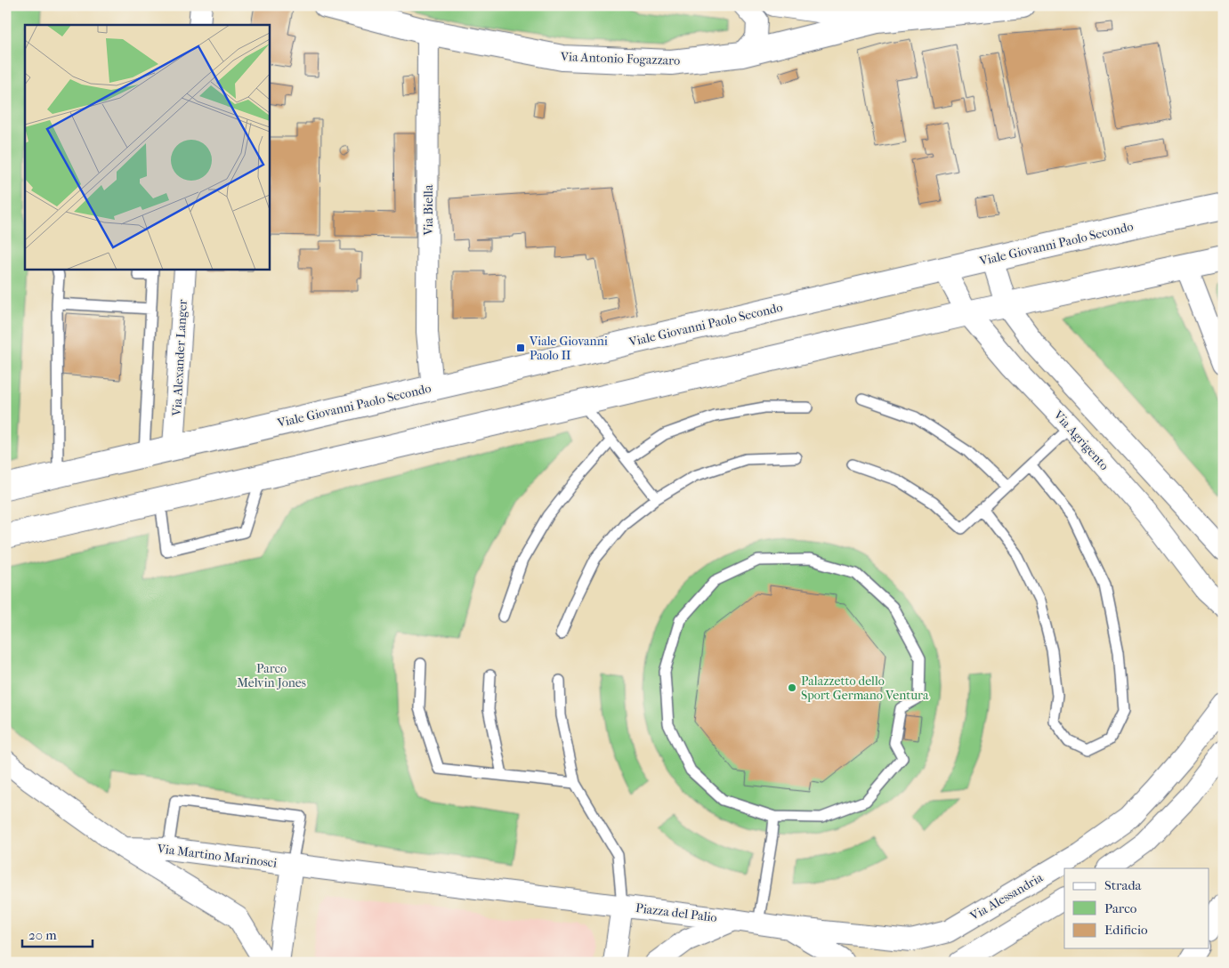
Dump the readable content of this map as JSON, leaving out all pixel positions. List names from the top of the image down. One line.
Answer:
{"streets":{"main road":["Via Antonio Fogazzaro","Viale Giovanni Paolo Secondo"],"street":["Via Biella","Via Alexander Langer","Via Agrigento","Via Martino Marinosci","Via Alessandria","Piazza del Palio"]},"crossings":[["Via Antonio Fogazzaro","Via Biella"],["Via Biella","Viale Giovanni Paolo Secondo"],["Viale Giovanni Paolo Secondo","Via Alexander Langer"],["Viale Giovanni Paolo Secondo","Via Agrigento"],["Via Alessandria","Piazza del Palio"]],"parks":["Parco Melvin Jones"],"places":{"transit":["Viale Giovanni Paolo II"],"other":["Palazzetto dello Sport Germano Ventura"]},"legend":["Strada","Parco","Edificio"],"scale_bar":"20 m"}
